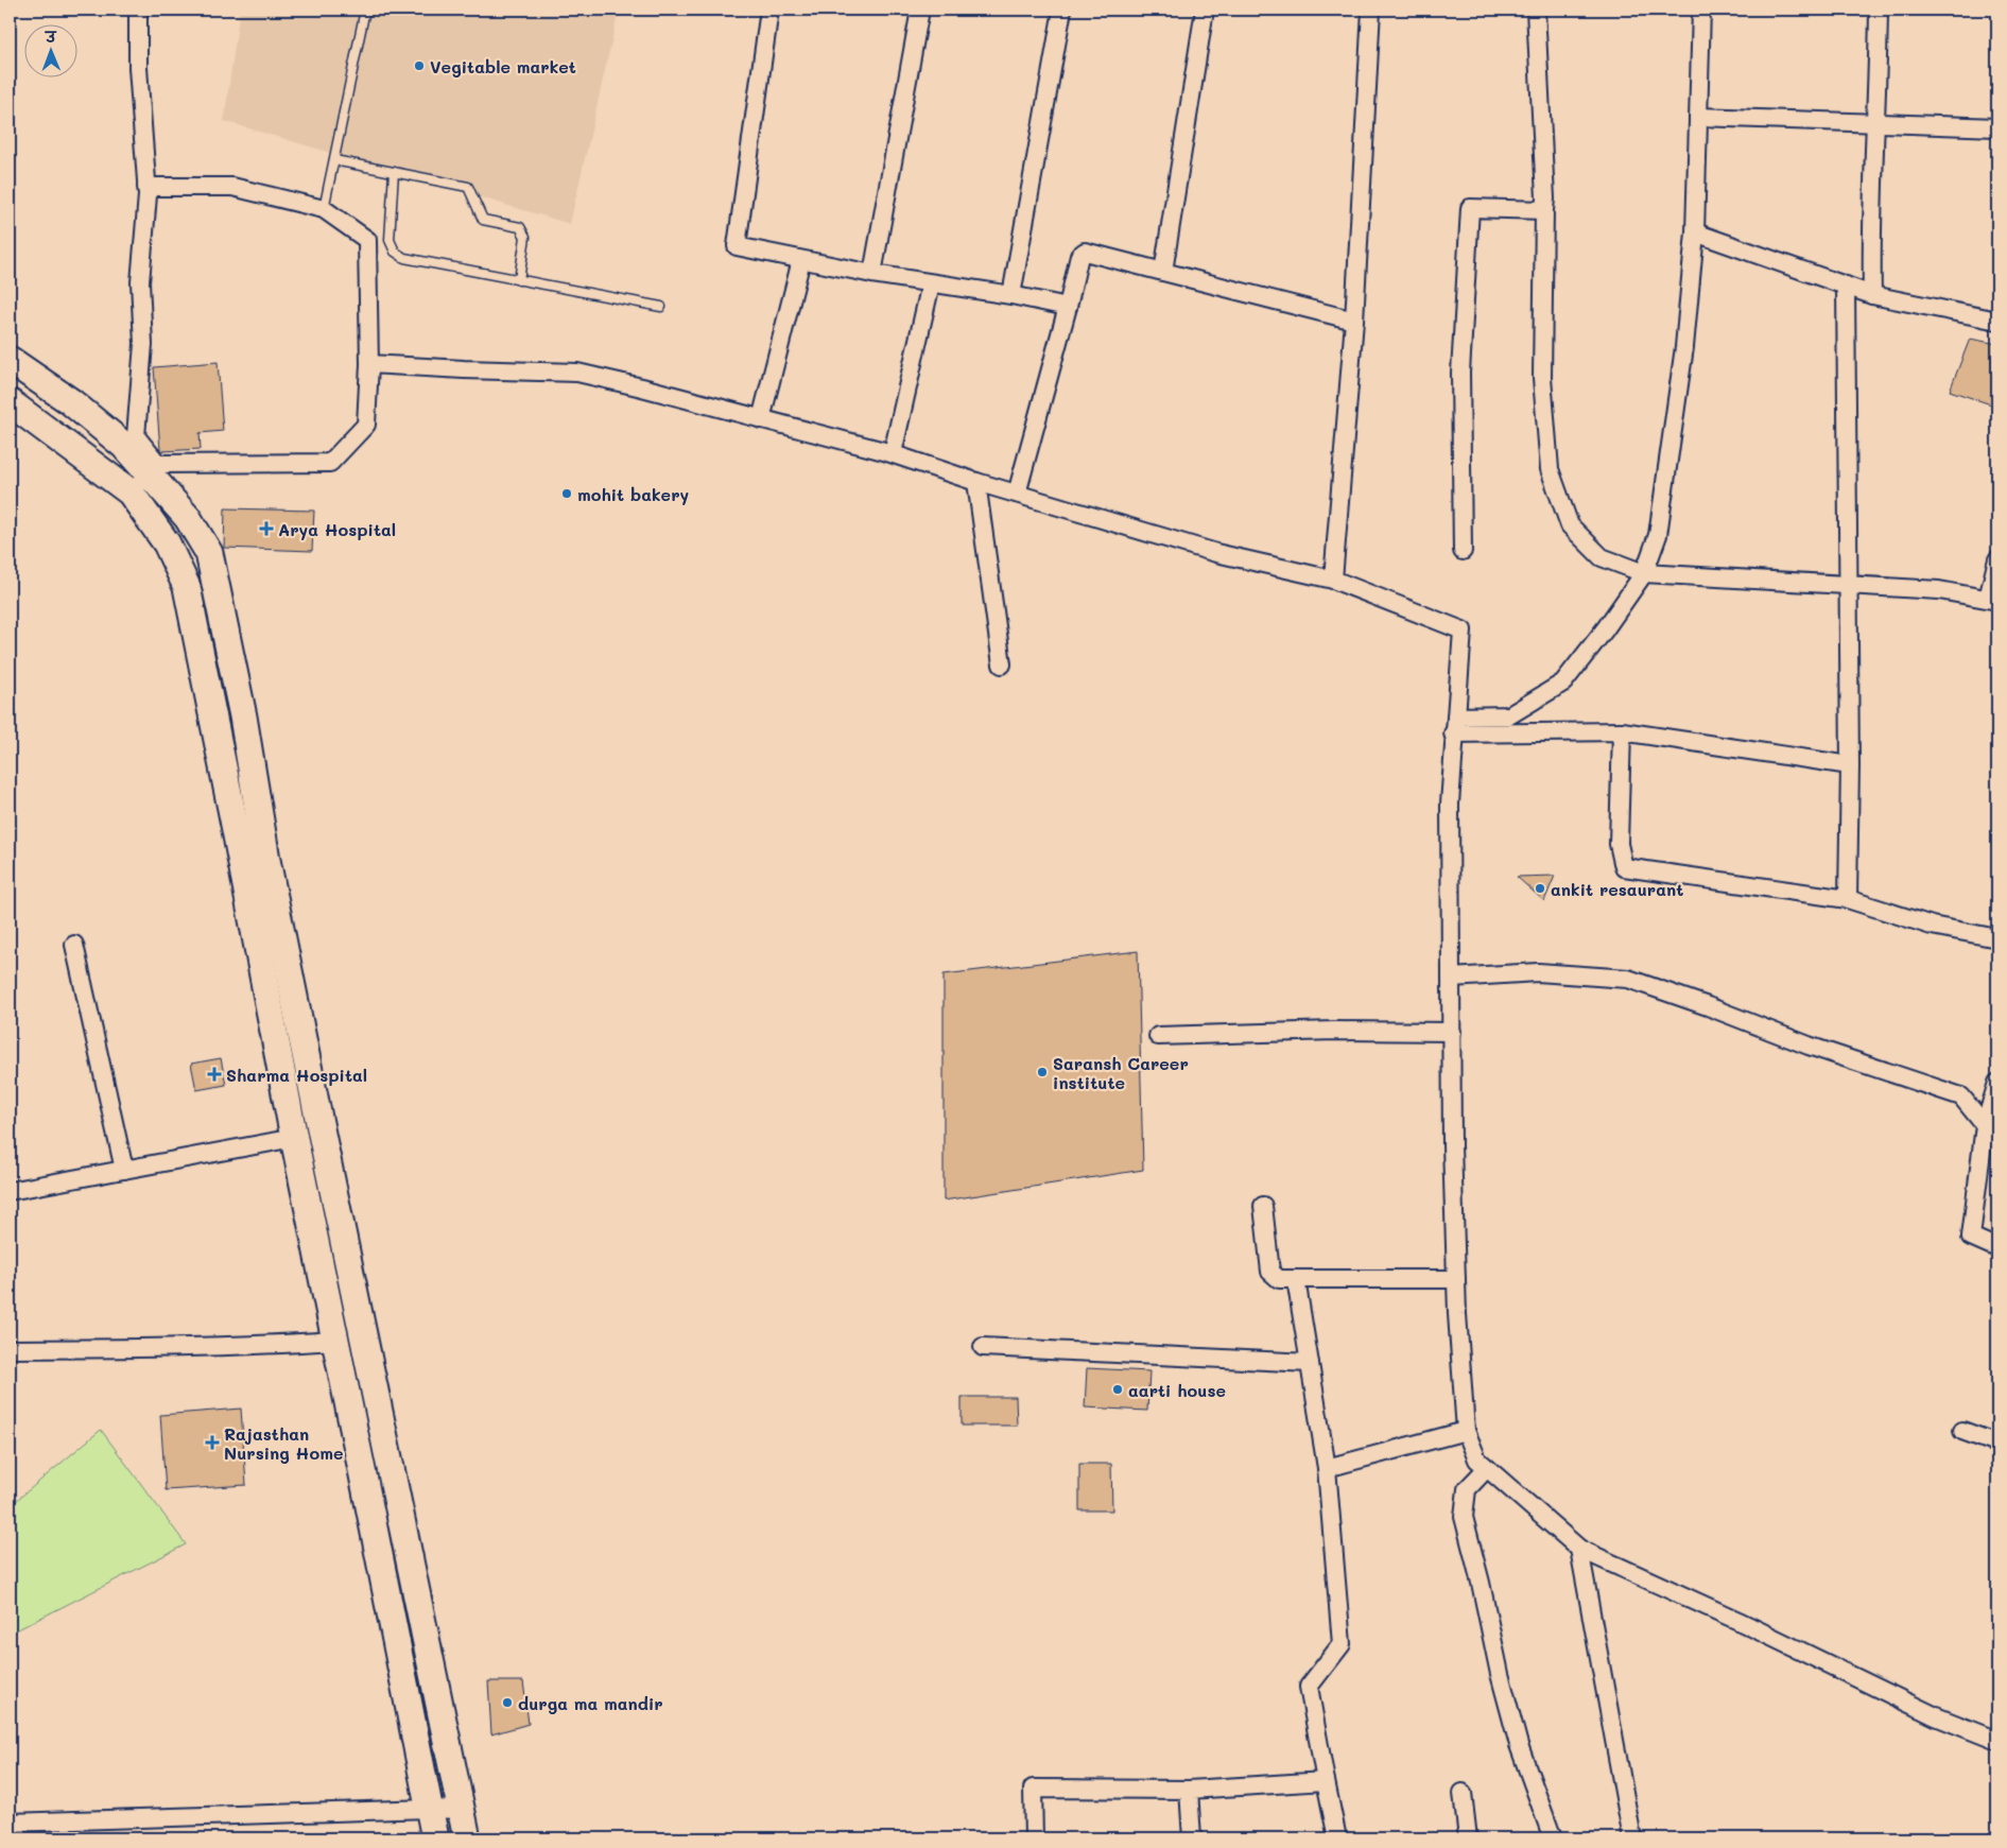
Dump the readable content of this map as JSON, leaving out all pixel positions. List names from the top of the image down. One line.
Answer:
{"places":{"other":["Vegitable market","mohit bakery","ankit resaurant","Saransh Career institute","aarti house","durga ma mandir"],"health":["Arya Hospital","Sharma Hospital","Rajasthan Nursing Home"]},"north":"top"}
